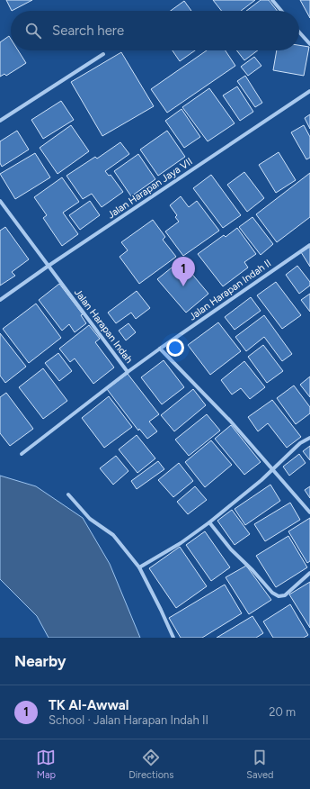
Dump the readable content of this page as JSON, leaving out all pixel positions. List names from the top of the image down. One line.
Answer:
{"streets":{"street":["Jalan Harapan Jaya VII","Jalan Harapan Indah II","Jalan Harapan Indah"]},"crossings":[["Jalan Harapan Jaya VII","Jalan Harapan Indah"],["Jalan Harapan Indah II","Jalan Harapan Indah"]],"page":{"search":"Search here","pins":"1","heading":"Nearby","list":[{"mark":"1","name":"TK Al-Awwal","note":"School · Jalan Harapan Indah II","value":"20 m"}],"nav":["Map","Directions","Saved"]}}
